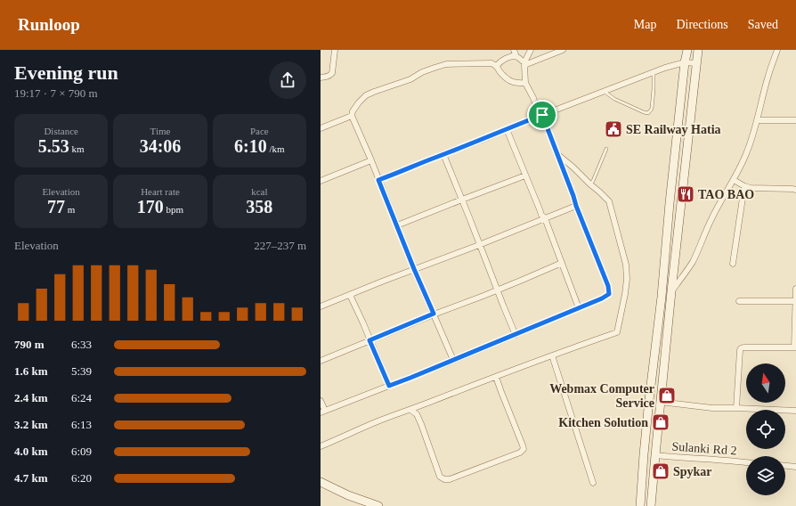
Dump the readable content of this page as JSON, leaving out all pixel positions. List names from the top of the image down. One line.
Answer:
{"streets":{"street":["Sulanki Rd 2"]},"places":{"public building":["SE Railway Hatia"],"restaurant":["TAO BAO"],"shop":["Webmax Computer Service","Kitchen Solution","Spykar"]},"north":"top","page":{"header":"Runloop","nav":["Map","Directions","Saved"],"heading":["Evening run","19:17 · 7 × 790 m"],"stats":[["Distance","5.53 km"],["Time","34:06"],["Pace","6:10 /km"],["Elevation","77 m"],["Heart rate","170 bpm"],["kcal","358"]],"chart":["Elevation","227–237 m"],"list":[{"name":"790 m","note":"6:33"},{"name":"1.6 km","note":"5:39"},{"name":"2.4 km","note":"6:24"},{"name":"3.2 km","note":"6:13"},{"name":"4.0 km","note":"6:09"},{"name":"4.7 km","note":"6:20"}]}}
